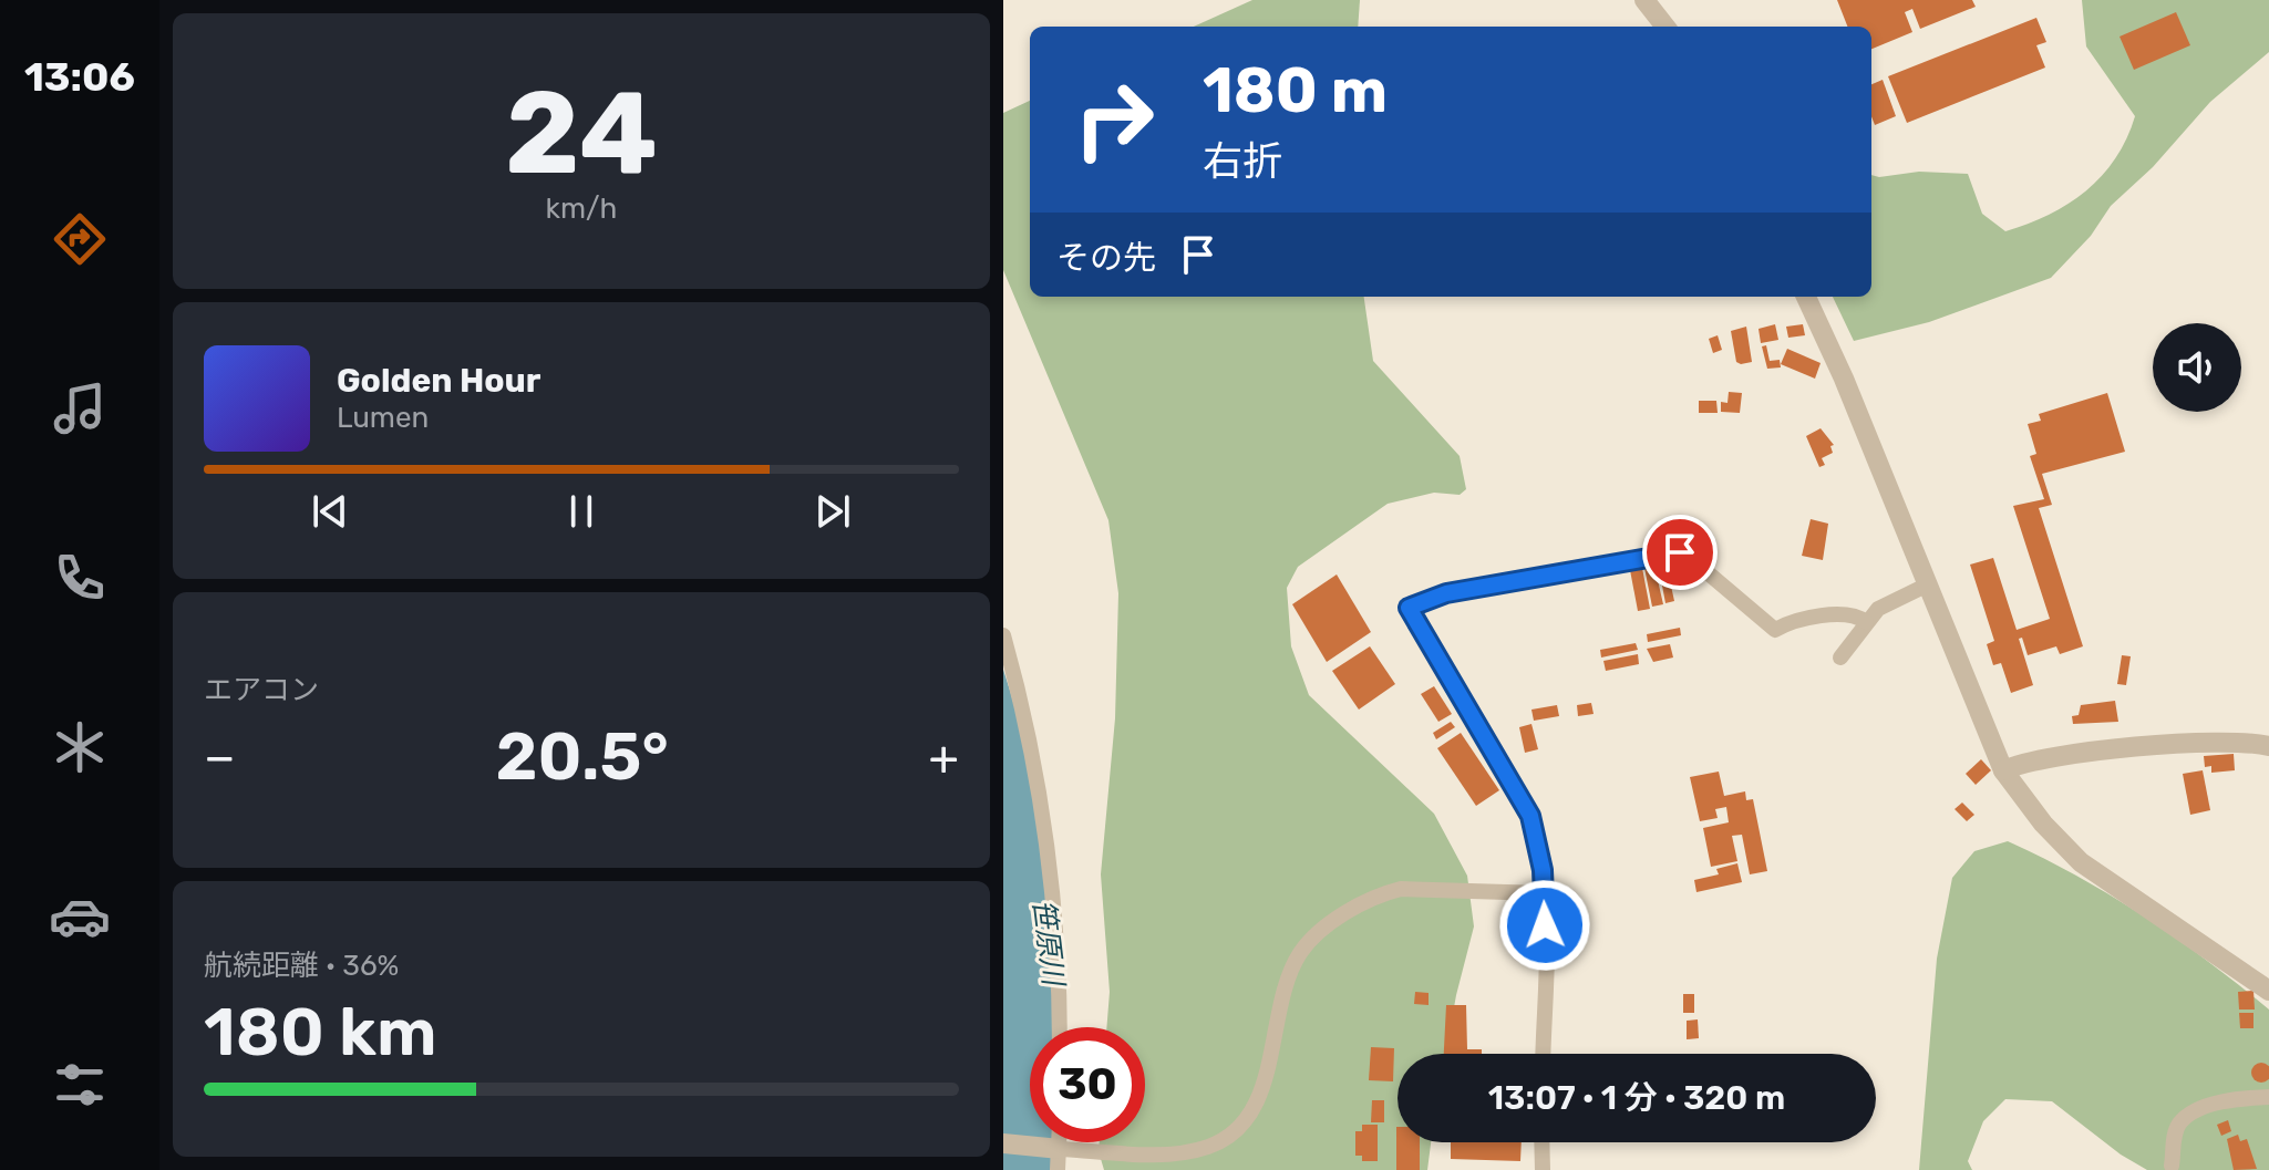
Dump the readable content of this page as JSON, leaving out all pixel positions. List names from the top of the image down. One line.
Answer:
{"water":["笹原川"],"page":{"tabs":"13:06","tile":[["24","km/h"],"エアコン",["航続距離 · 36%","180 km"]],"turn":["180 m","右折"],"then":"その先","song":["Golden Hour","Lumen"],"heat":["−","20.5°","+"],"limit":"30","trip":"13:07 · 1 分 · 320 m"}}
